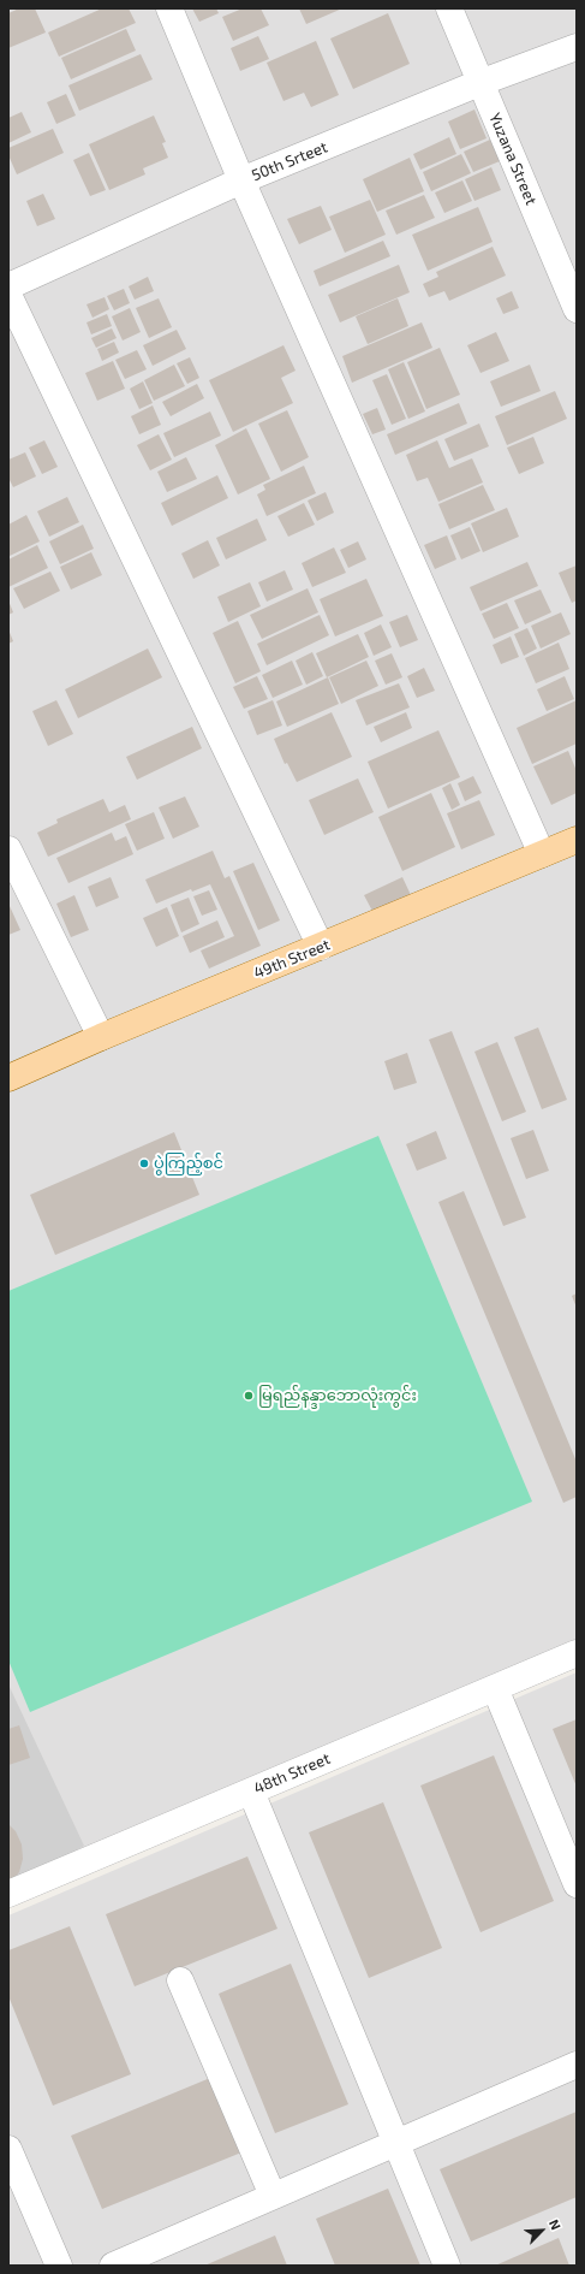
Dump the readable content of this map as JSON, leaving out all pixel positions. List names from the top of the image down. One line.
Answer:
{"streets":{"main road":["49th Street"],"street":["Yuzana Street","50th Srteet","48th Street"]},"crossings":[["Yuzana Street","50th Srteet"]],"places":["ပွဲကြည့်စင်","မြရည်နန္ဒာဘောလုံးကွင်း"],"north":"top right"}
